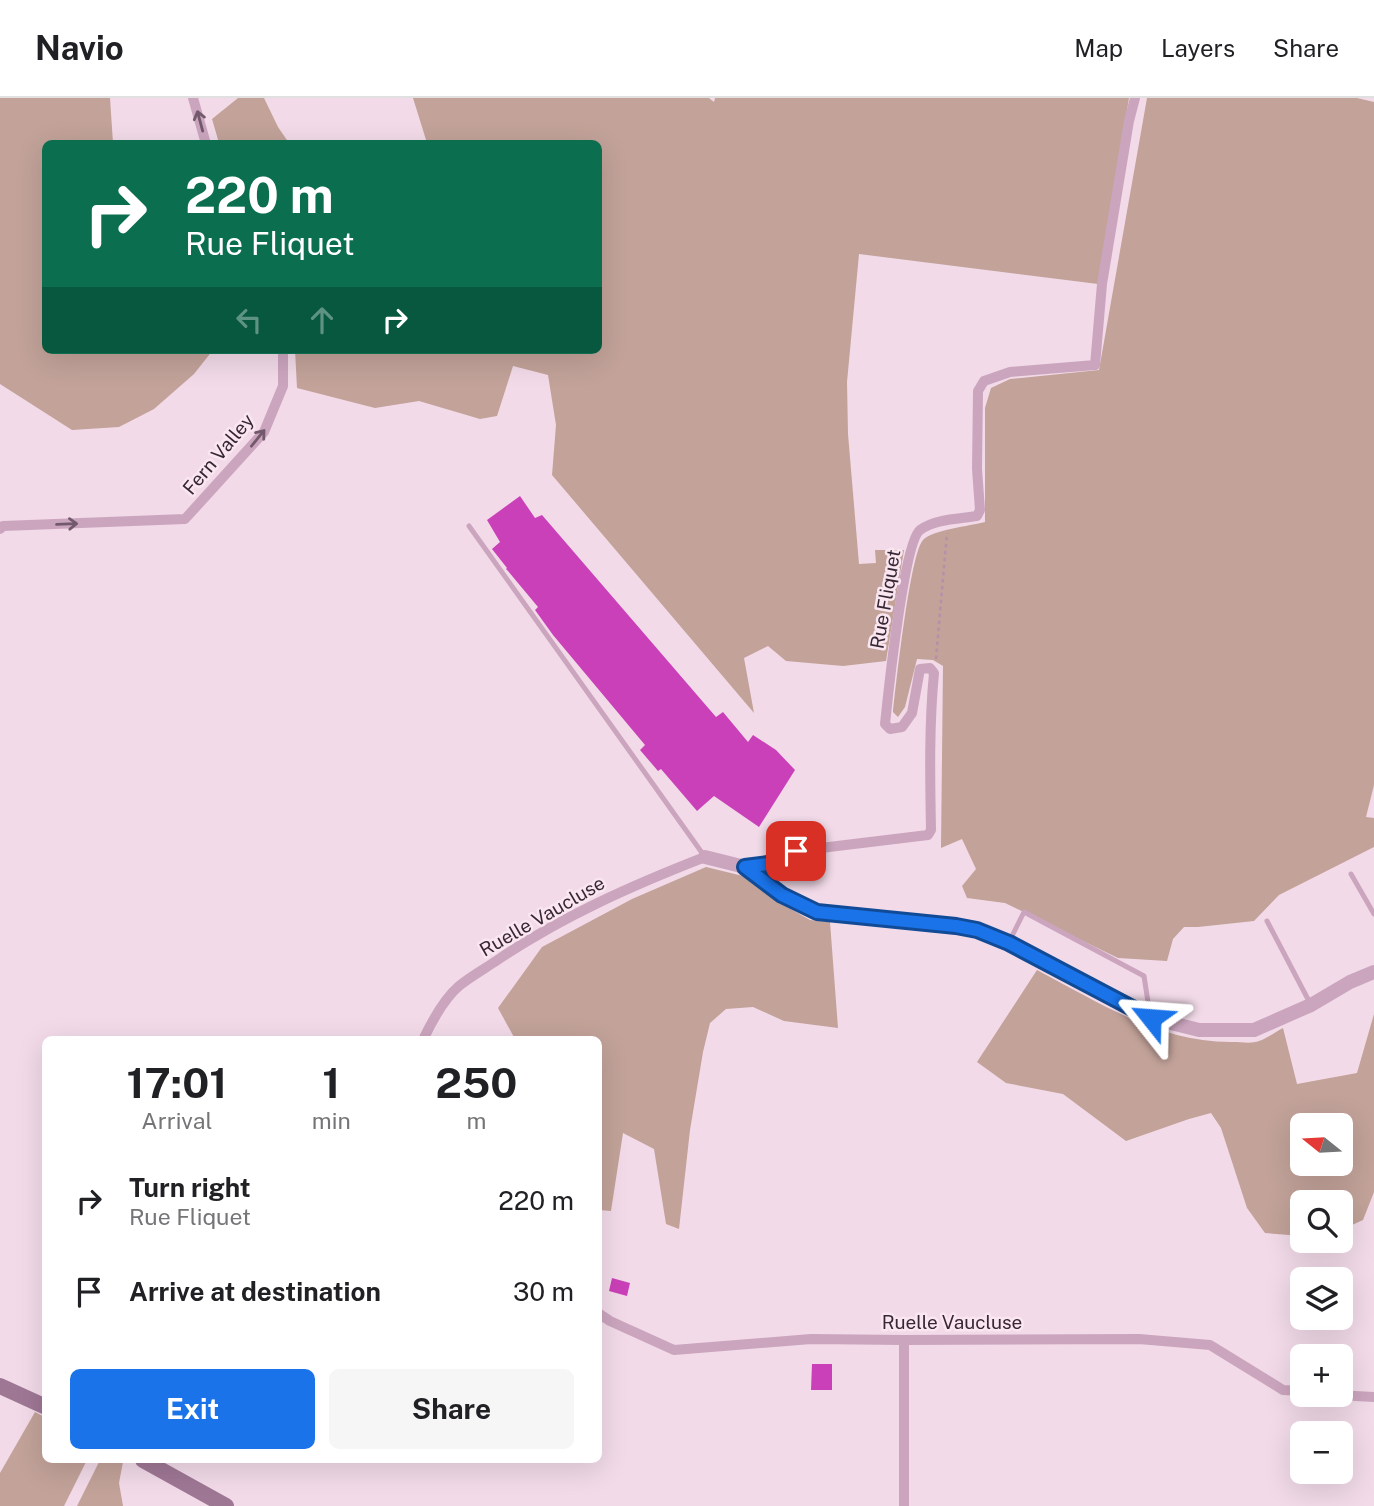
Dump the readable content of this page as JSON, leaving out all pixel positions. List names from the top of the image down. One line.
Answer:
{"streets":{"street":["Fern Valley","Rue Fliquet","Ruelle Vaucluse"]},"one_way":["Fern Valley"],"north":"left","page":{"header":"Navio","nav":["Map","Layers","Share"],"turn":["220 m","Rue Fliquet"],"eta":["17:01","Arrival","1","min","250","m"],"map_buttons":["+","−"],"list":[{"name":"Turn right","note":"Rue Fliquet","value":"220 m"},{"name":"Arrive at destination","value":"30 m"}],"buttons":["Exit","Share"]}}
